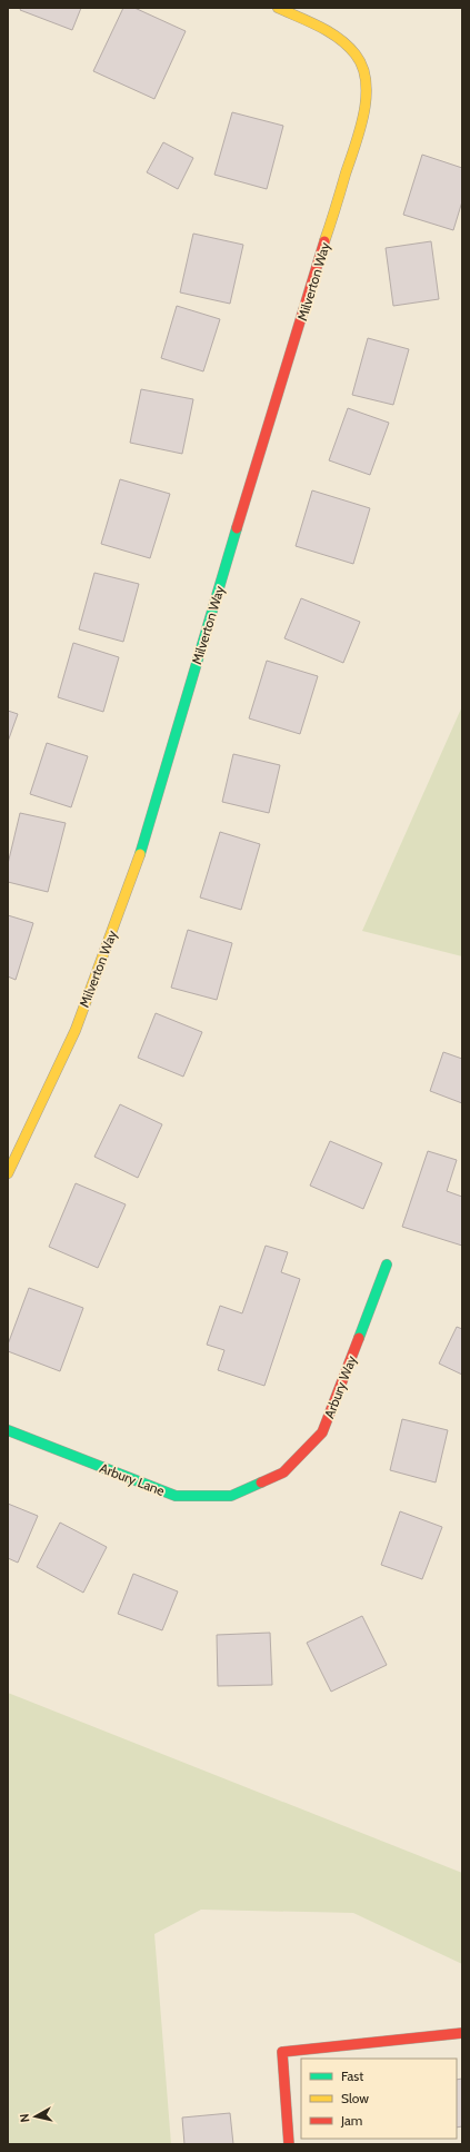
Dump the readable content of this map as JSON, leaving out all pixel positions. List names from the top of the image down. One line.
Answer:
{"streets":{"street":["Milverton Way","Arbury Way","Arbury Lane"]},"crossings":[["Arbury Way","Arbury Lane"]],"legend":["Fast","Slow","Jam"],"north":"left"}
